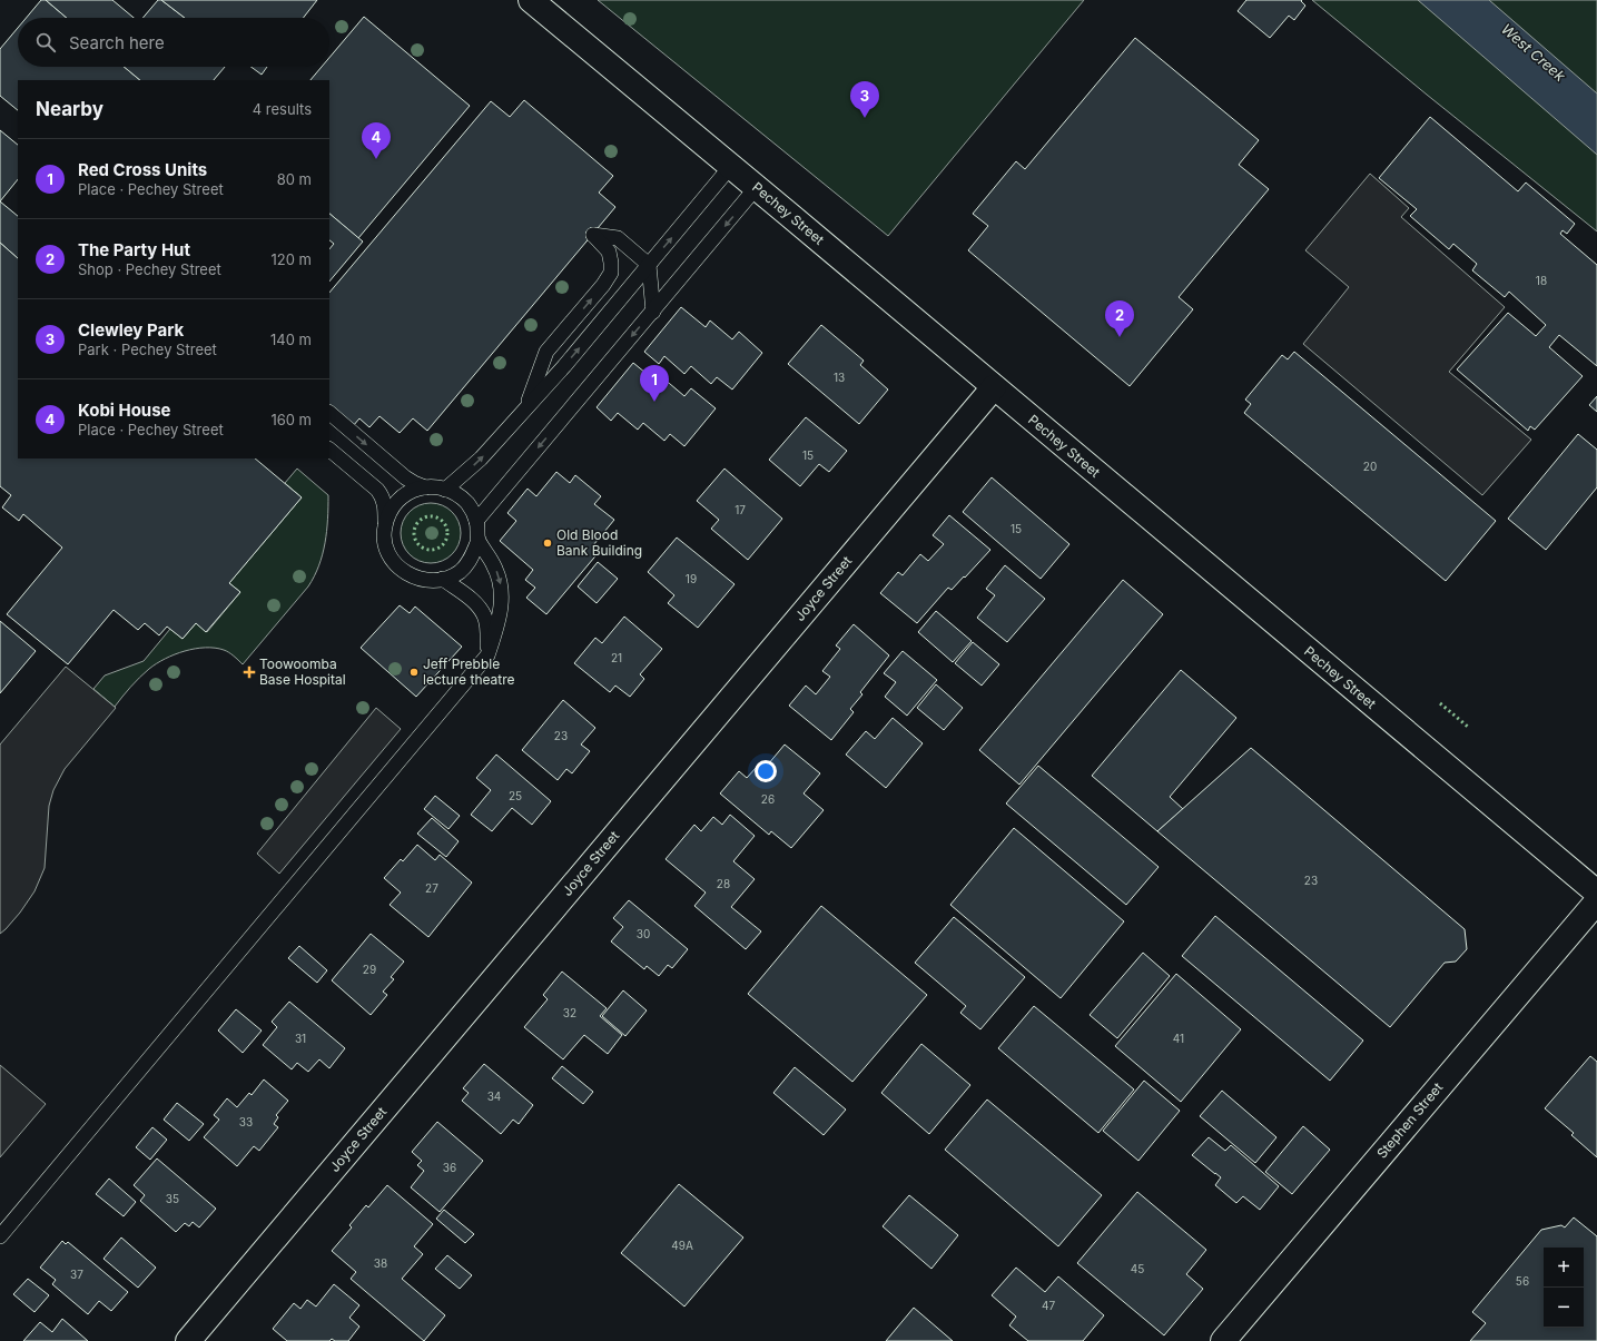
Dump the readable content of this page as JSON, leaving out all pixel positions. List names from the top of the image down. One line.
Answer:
{"streets":{"street":["Pechey Street","Joyce Street","Stephen Street"]},"crossings":[["Pechey Street","Joyce Street"]],"water":["West Creek"],"places":{"other":["Old Blood Bank Building","Jeff Prebble lecture theatre"],"health":["Toowoomba Base Hospital"]},"house_numbers":["18","13","15","20","17","15","19","21","23","25","26","23","28","27","30","29","32","31","41","34","33","36","35","49A","38","45","37","56","47"],"page":{"search":"Search here","heading":["Nearby","4 results"],"pins":["3","4","2","1"],"list":[{"mark":"1","name":"Red Cross Units","note":"Place · Pechey Street","value":"80 m"},{"mark":"2","name":"The Party Hut","note":"Shop · Pechey Street","value":"120 m"},{"mark":"3","name":"Clewley Park","note":"Park · Pechey Street","value":"140 m"},{"mark":"4","name":"Kobi House","note":"Place · Pechey Street","value":"160 m"}],"map_buttons":["+","−"]}}
